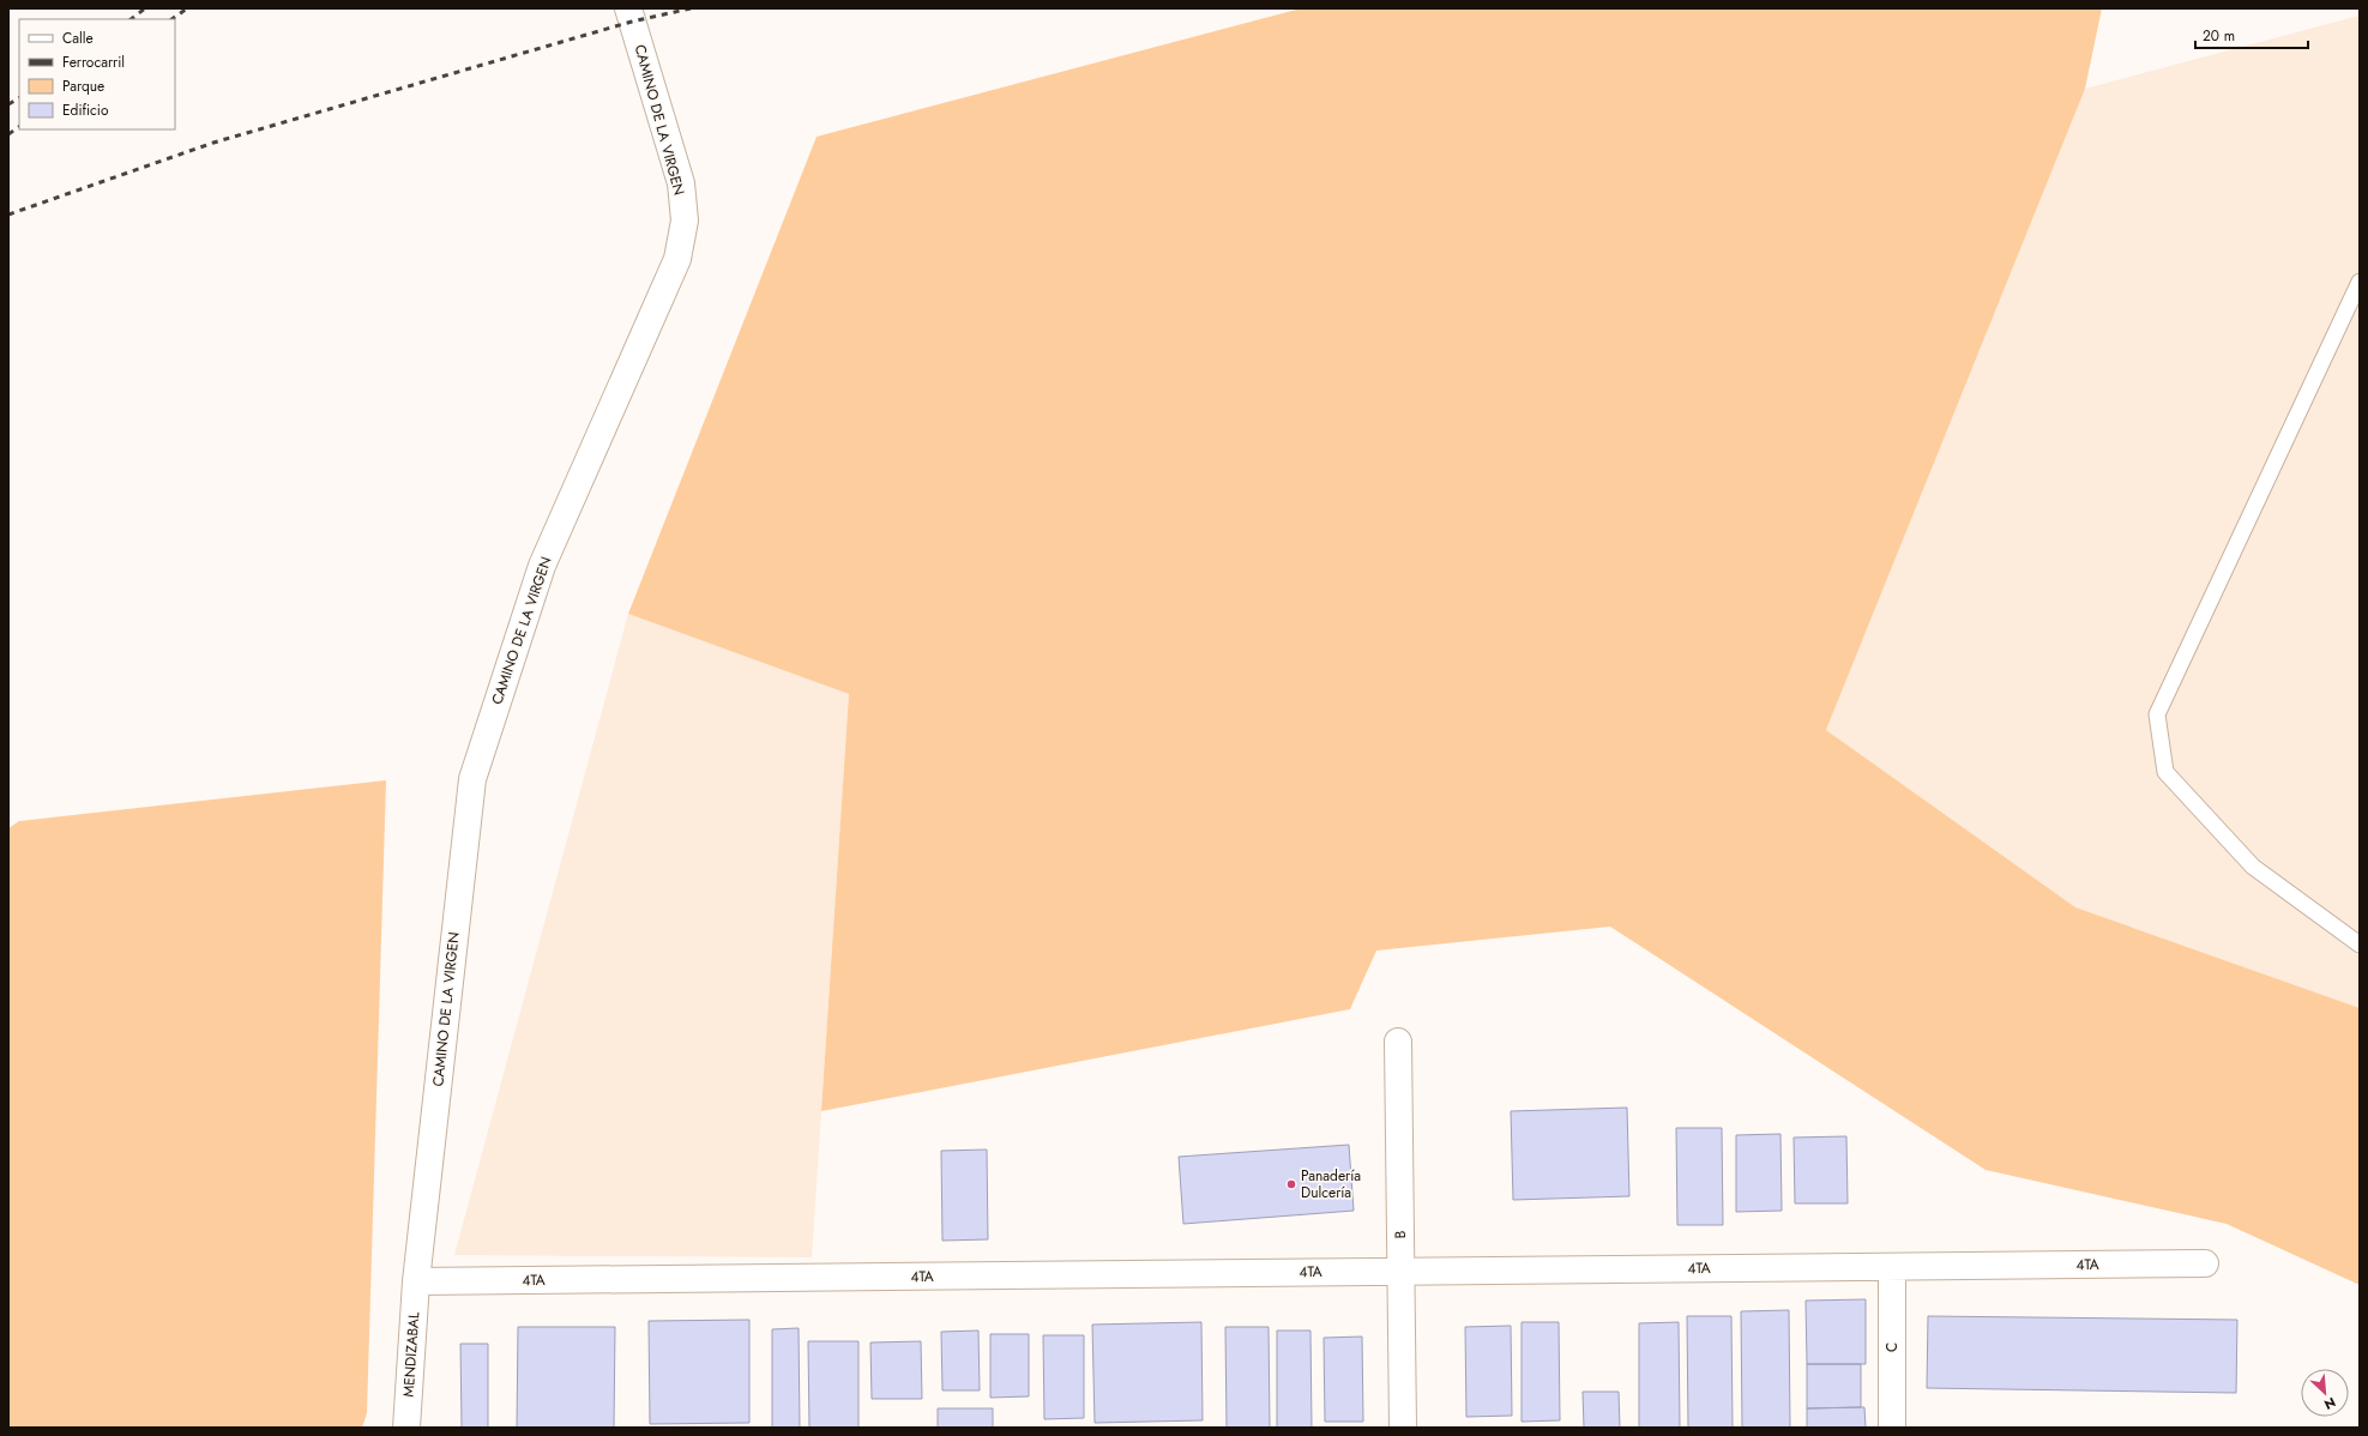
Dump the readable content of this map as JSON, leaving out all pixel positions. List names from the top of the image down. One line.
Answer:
{"streets":{"street":["CAMINO DE LA VIRGEN","B","4TA","C","MENDIZABAL"]},"crossings":[["CAMINO DE LA VIRGEN","4TA"],["CAMINO DE LA VIRGEN","MENDIZABAL"],["B","4TA"],["4TA","C"],["4TA","MENDIZABAL"]],"places":["Panadería Dulcería"],"legend":["Calle","Ferrocarril","Parque","Edificio"],"scale_bar":"20 m","north":"bottom right"}
